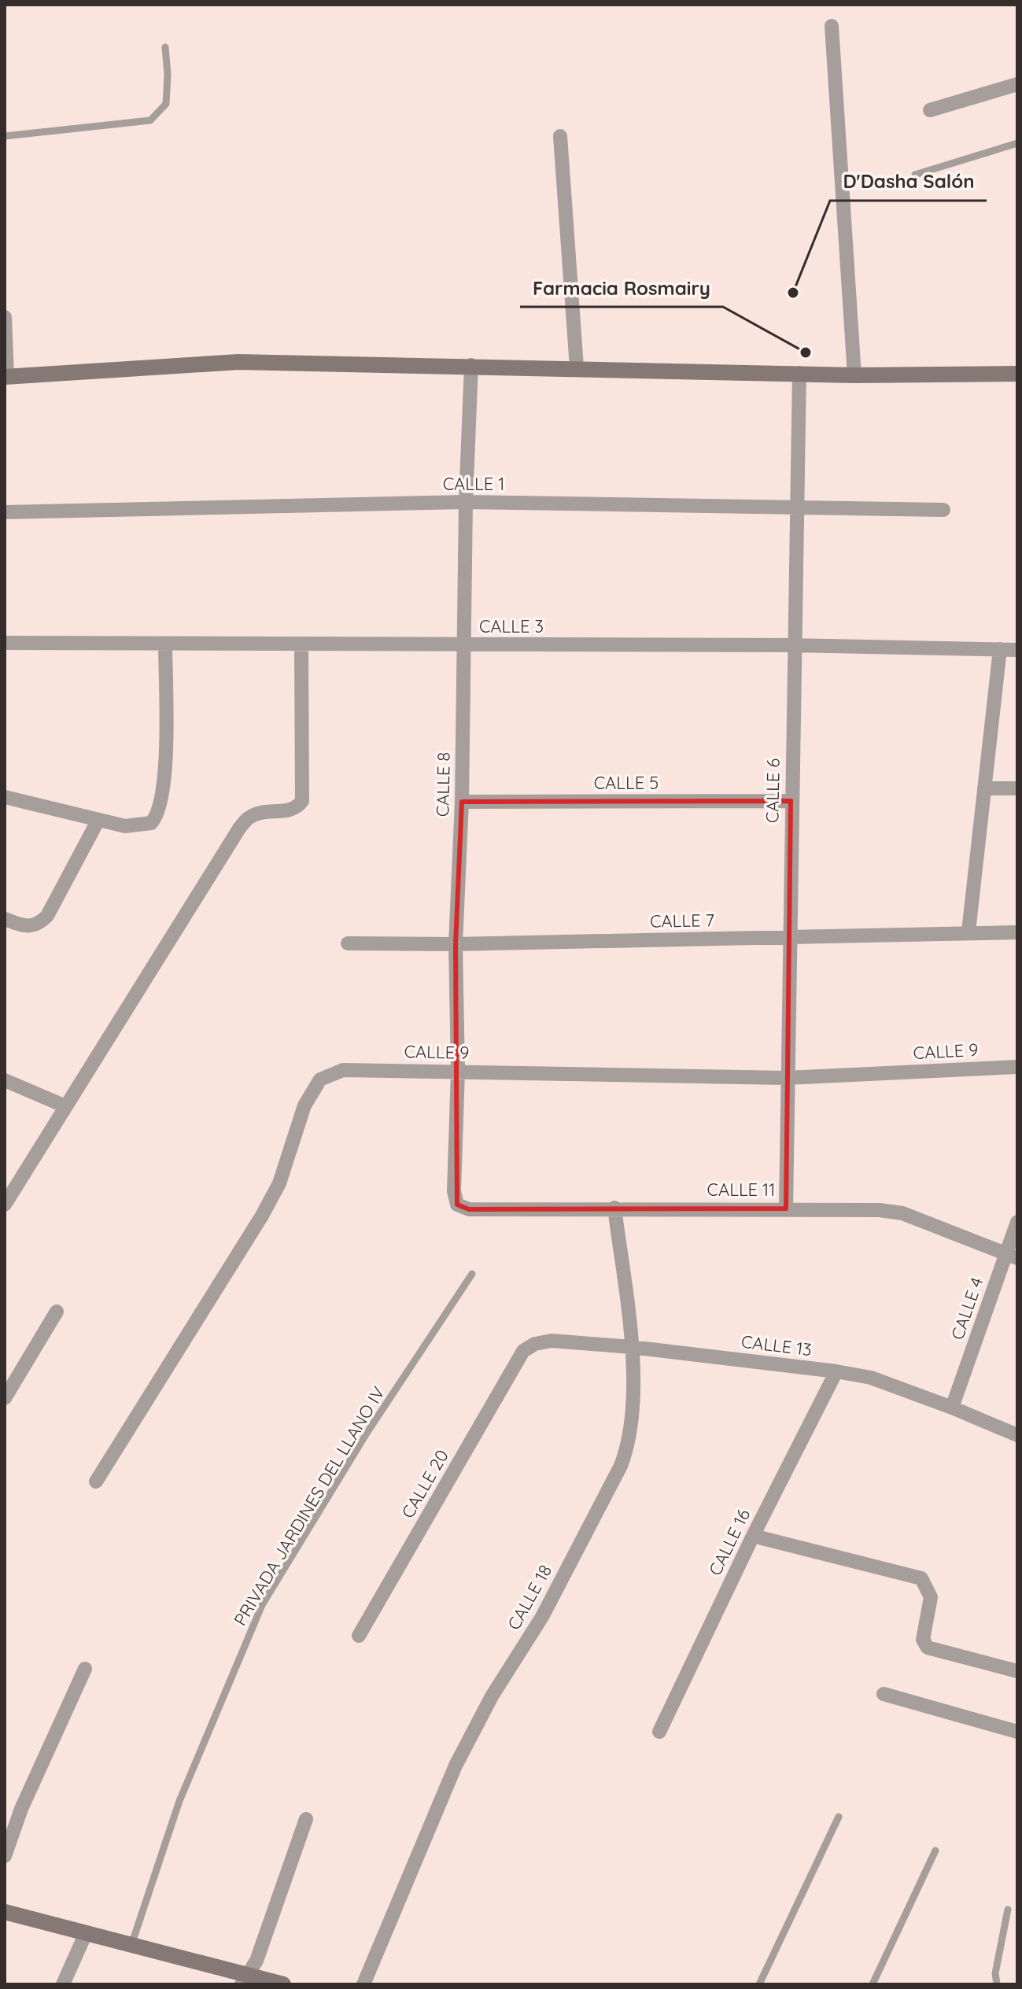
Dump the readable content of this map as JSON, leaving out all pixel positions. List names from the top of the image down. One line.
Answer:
{"streets":{"street":["CALLE 1","CALLE 3","CALLE 5","CALLE 8","CALLE 6","CALLE 7","CALLE 9","CALLE 11","CALLE 4","CALLE 13","CALLE 20","CALLE 16","CALLE 18"],"lane":["PRIVADA JARDINES DEL LLANO IV"]},"crossings":[["CALLE 1","CALLE 8"],["CALLE 1","CALLE 6"],["CALLE 3","CALLE 8"],["CALLE 3","CALLE 6"],["CALLE 5","CALLE 8"],["CALLE 5","CALLE 6"],["CALLE 8","CALLE 7"],["CALLE 8","CALLE 9"],["CALLE 8","CALLE 11"],["CALLE 6","CALLE 7"],["CALLE 6","CALLE 9"],["CALLE 6","CALLE 11"],["CALLE 11","CALLE 4"],["CALLE 11","CALLE 18"],["CALLE 4","CALLE 13"],["CALLE 13","CALLE 20"],["CALLE 13","CALLE 16"],["CALLE 13","CALLE 18"]],"places":["D'Dasha Salón","Farmacia Rosmairy"]}
